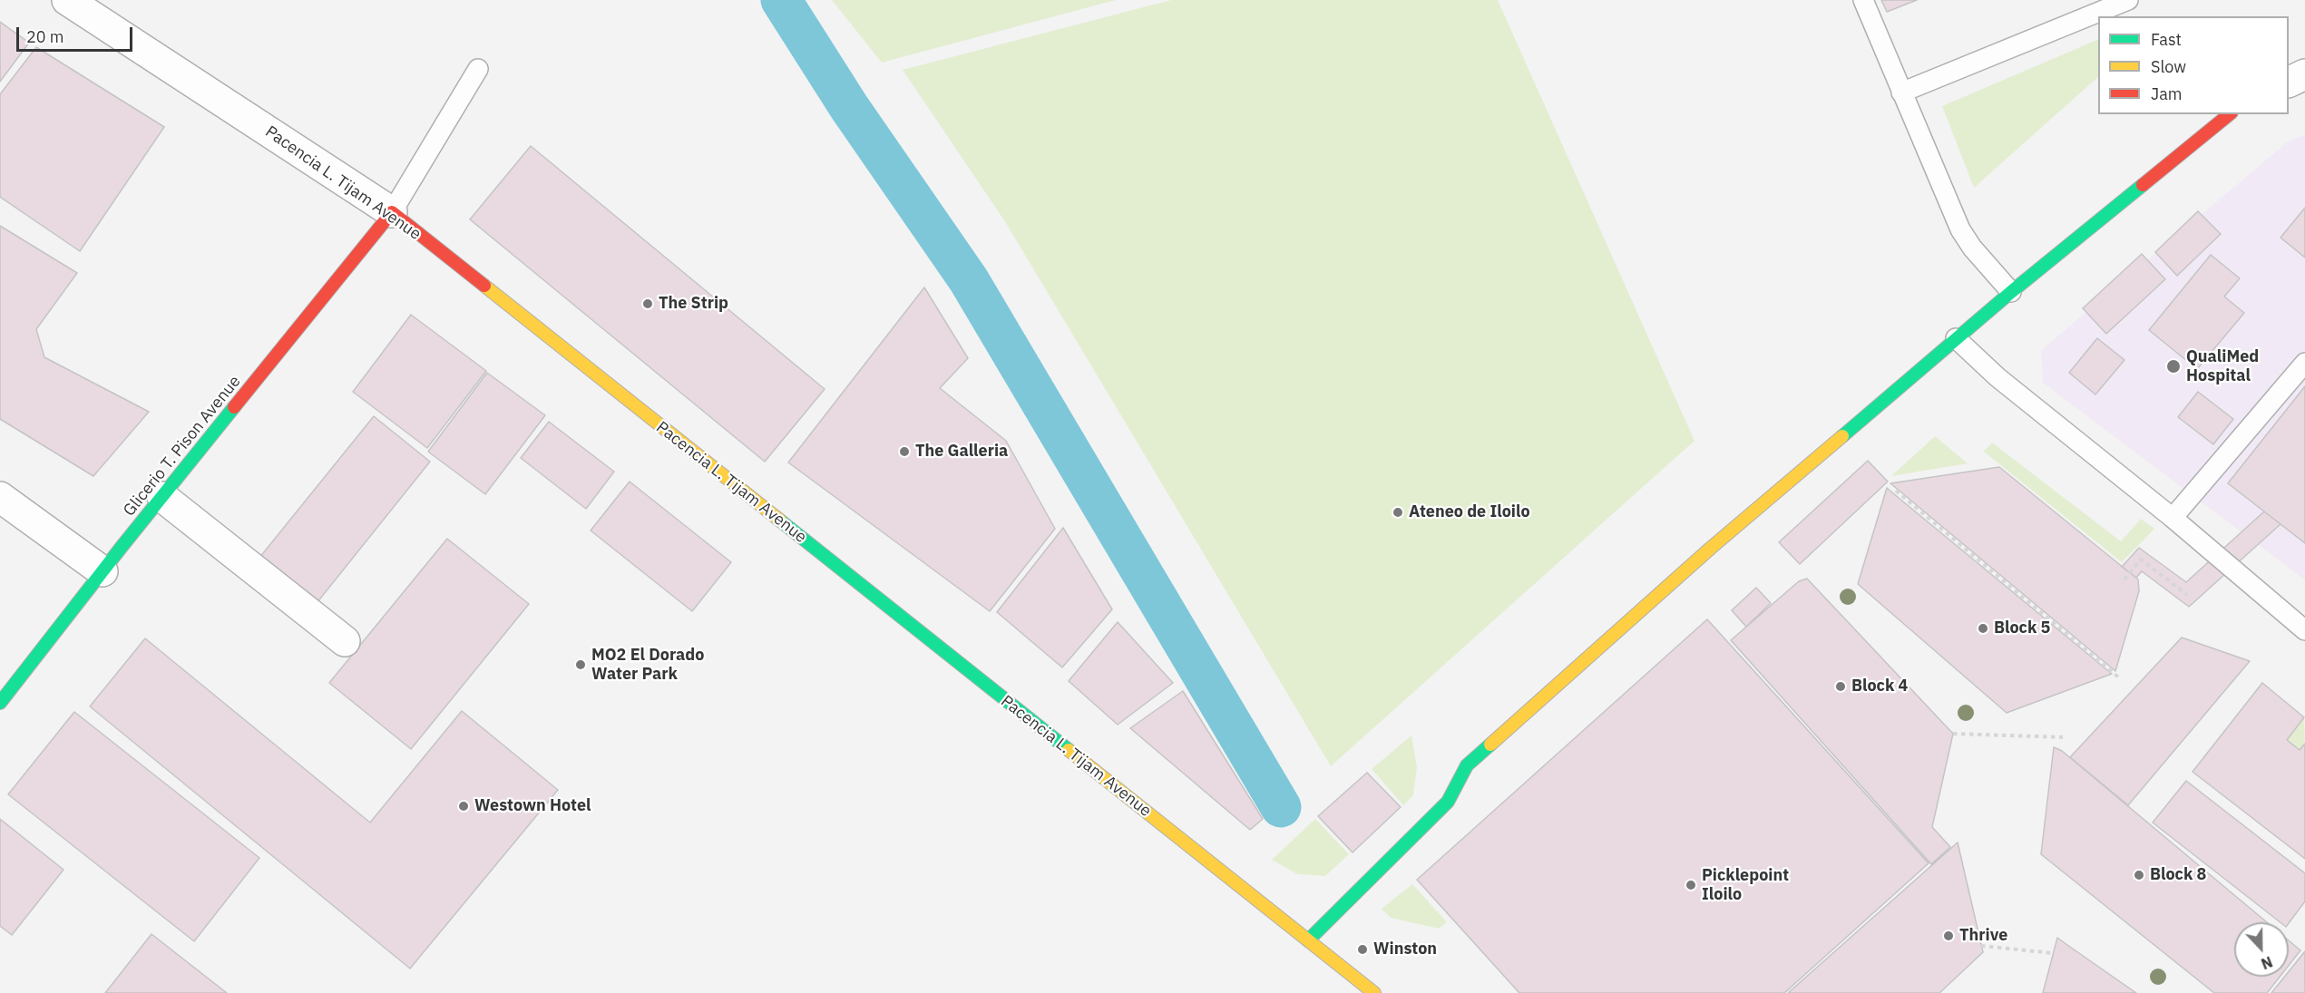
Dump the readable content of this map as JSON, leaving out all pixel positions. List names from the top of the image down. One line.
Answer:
{"streets":{"street":["Pacencia L. Tijam Avenue","Glicerio T. Pison Avenue"]},"crossings":[["Pacencia L. Tijam Avenue","Glicerio T. Pison Avenue"]],"places":["The Strip","QualiMed Hospital","The Galleria","Ateneo de Iloilo","Block 5","MO2 El Dorado Water Park","Block 4","Westown Hotel","Block 8","Picklepoint Iloilo","Thrive","Winston"],"legend":["Fast","Slow","Jam"],"scale_bar":"20 m","north":"bottom"}
